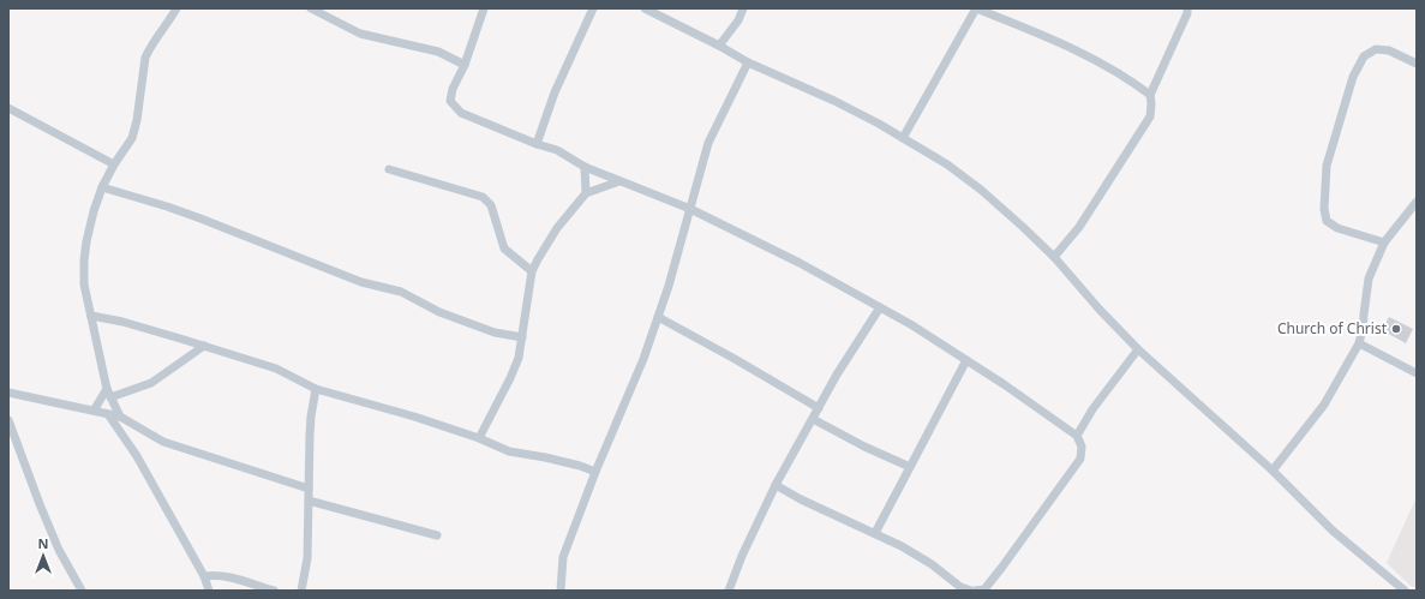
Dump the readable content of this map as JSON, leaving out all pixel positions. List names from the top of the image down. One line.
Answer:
{"places":["Church of Christ"],"north":"top"}
